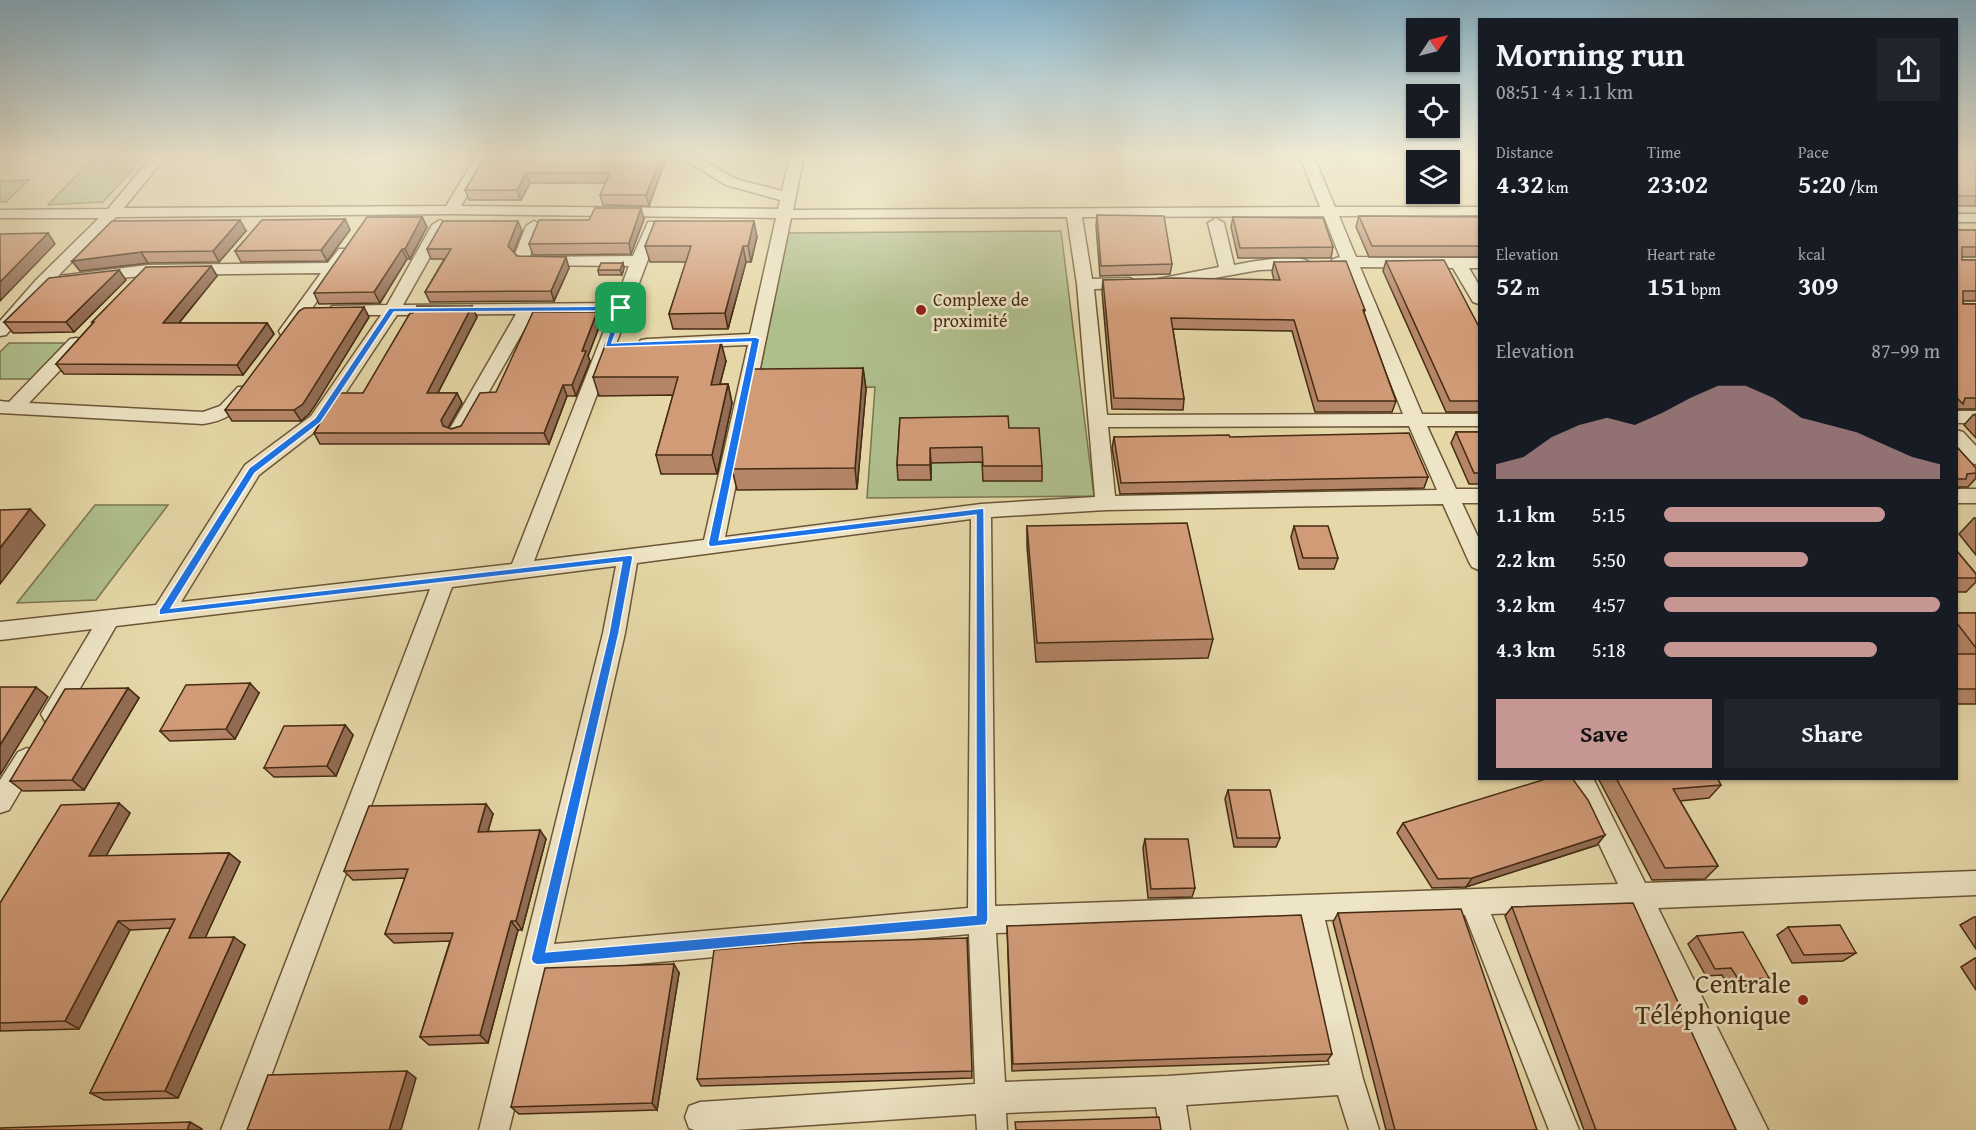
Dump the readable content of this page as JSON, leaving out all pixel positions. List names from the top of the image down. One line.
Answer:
{"places":["Complexe de proximité","Centrale Téléphonique"],"north":"top right","page":{"heading":["Morning run","08:51 · 4 × 1.1 km"],"stats":[["Distance","4.32 km"],["Time","23:02"],["Pace","5:20 /km"],["Elevation","52 m"],["Heart rate","151 bpm"],["kcal","309"]],"chart":["Elevation","87–99 m"],"list":[{"name":"1.1 km","note":"5:15"},{"name":"2.2 km","note":"5:50"},{"name":"3.2 km","note":"4:57"},{"name":"4.3 km","note":"5:18"}],"buttons":["Save","Share"]}}
